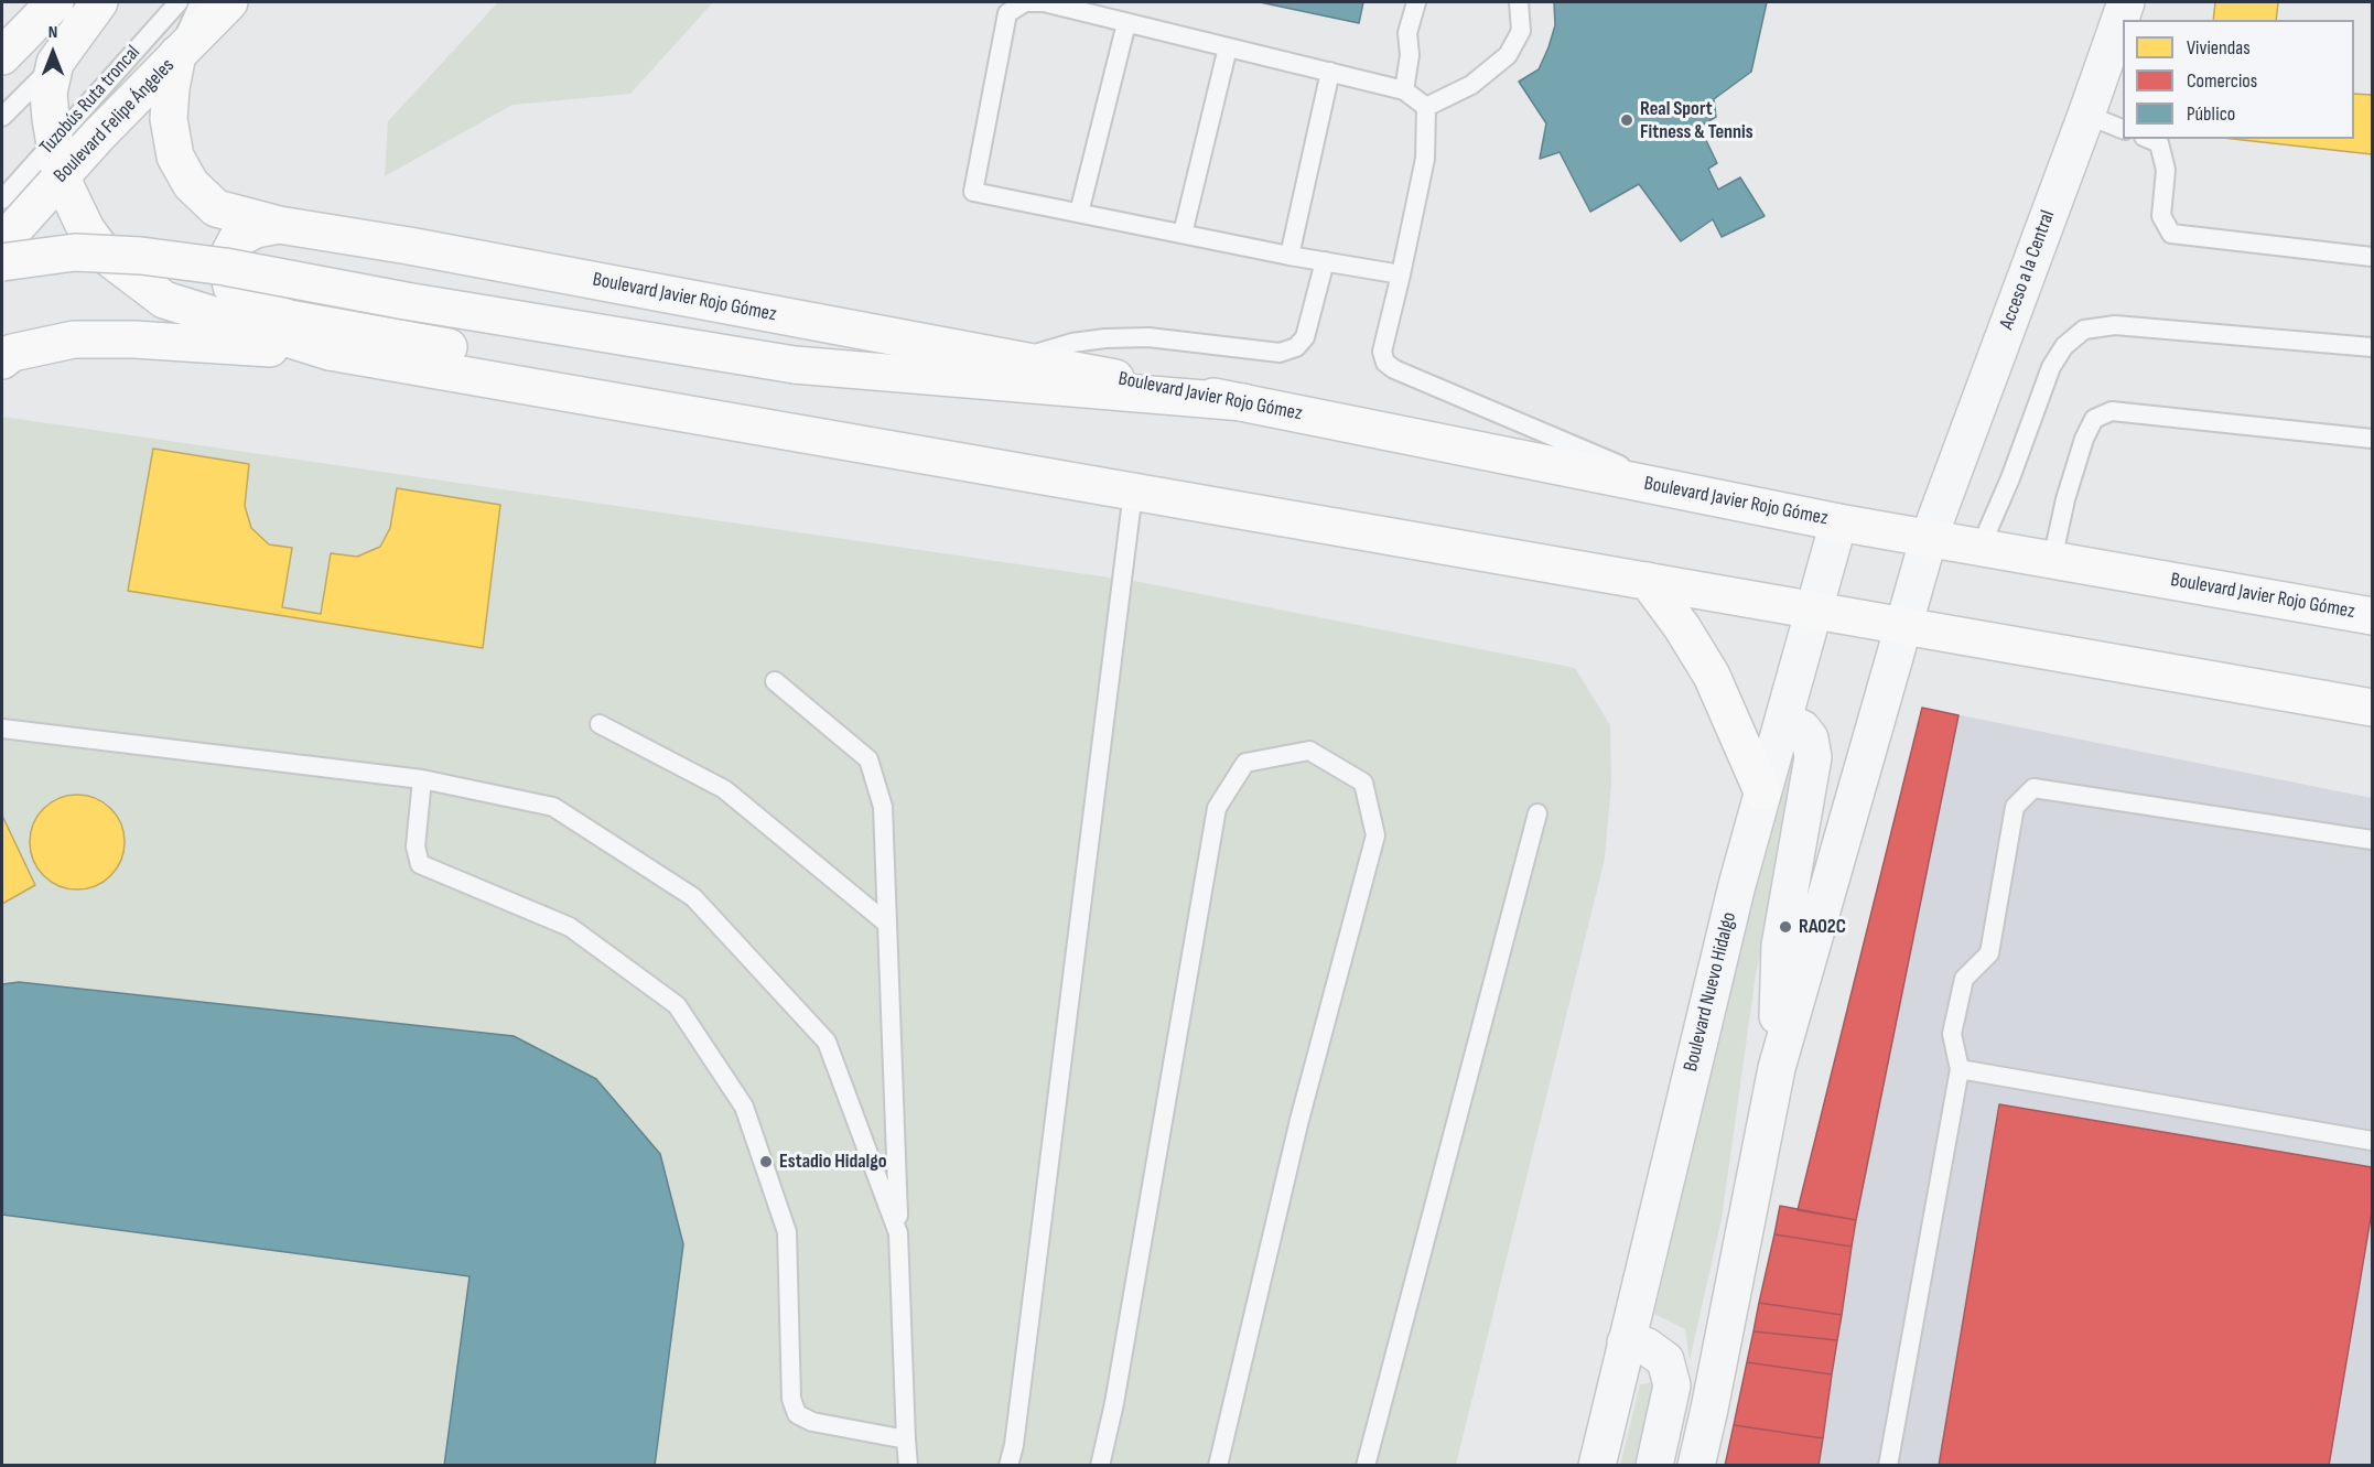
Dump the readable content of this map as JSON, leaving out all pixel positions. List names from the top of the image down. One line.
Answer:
{"streets":{"main road":["Boulevard Felipe Ángeles","Boulevard Javier Rojo Gómez"],"street":["Acceso a la Central","Boulevard Nuevo Hidalgo"],"lane":["Tuzobús Ruta troncal"]},"crossings":[["Boulevard Felipe Ángeles","Boulevard Javier Rojo Gómez"],["Acceso a la Central","Boulevard Javier Rojo Gómez"],["Boulevard Javier Rojo Gómez","Boulevard Nuevo Hidalgo"]],"places":["Real Sport Fitness & Tennis","RA02C","Estadio Hidalgo"],"legend":["Viviendas","Comercios","Público"],"north":"top"}
